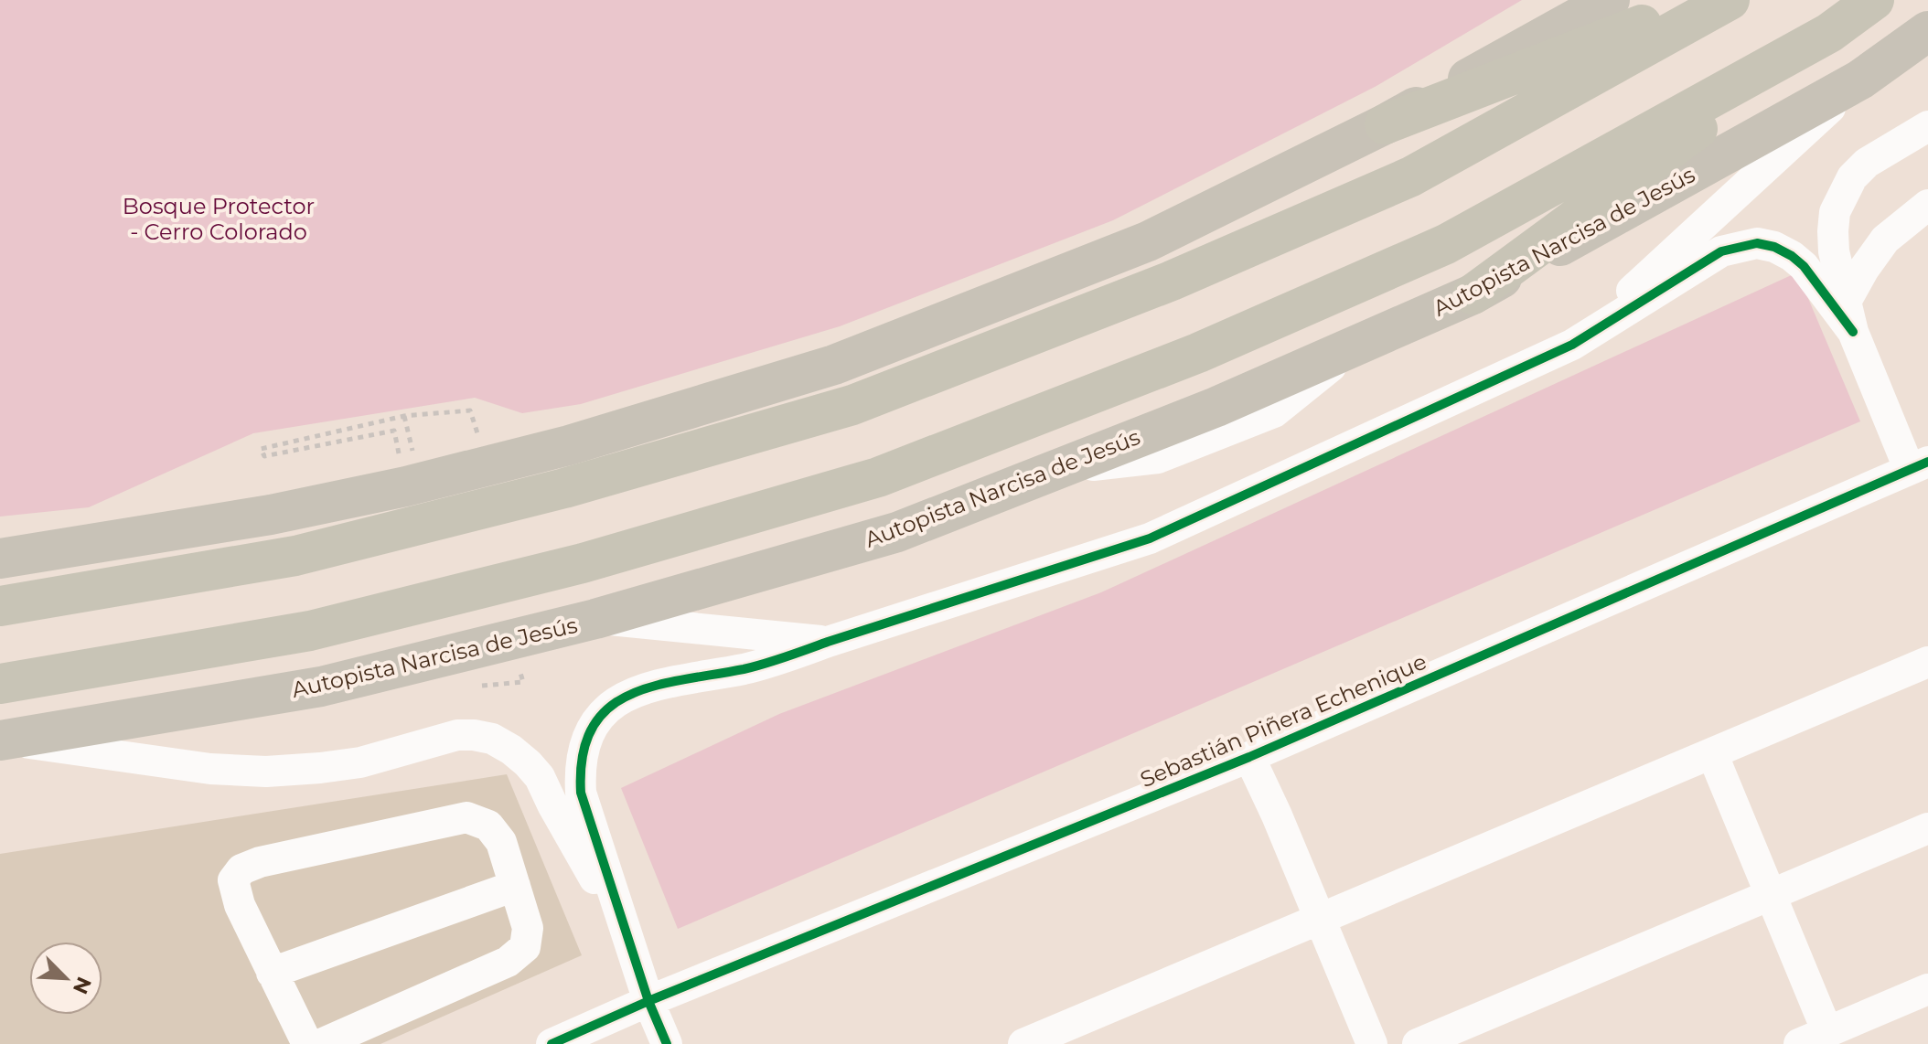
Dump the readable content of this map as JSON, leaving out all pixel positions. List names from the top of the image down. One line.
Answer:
{"streets":{"main road":["Autopista Narcisa de Jesús"],"street":["Sebastián Piñera Echenique"]},"parks":["Bosque Protector - Cerro Colorado"],"north":"bottom right"}
